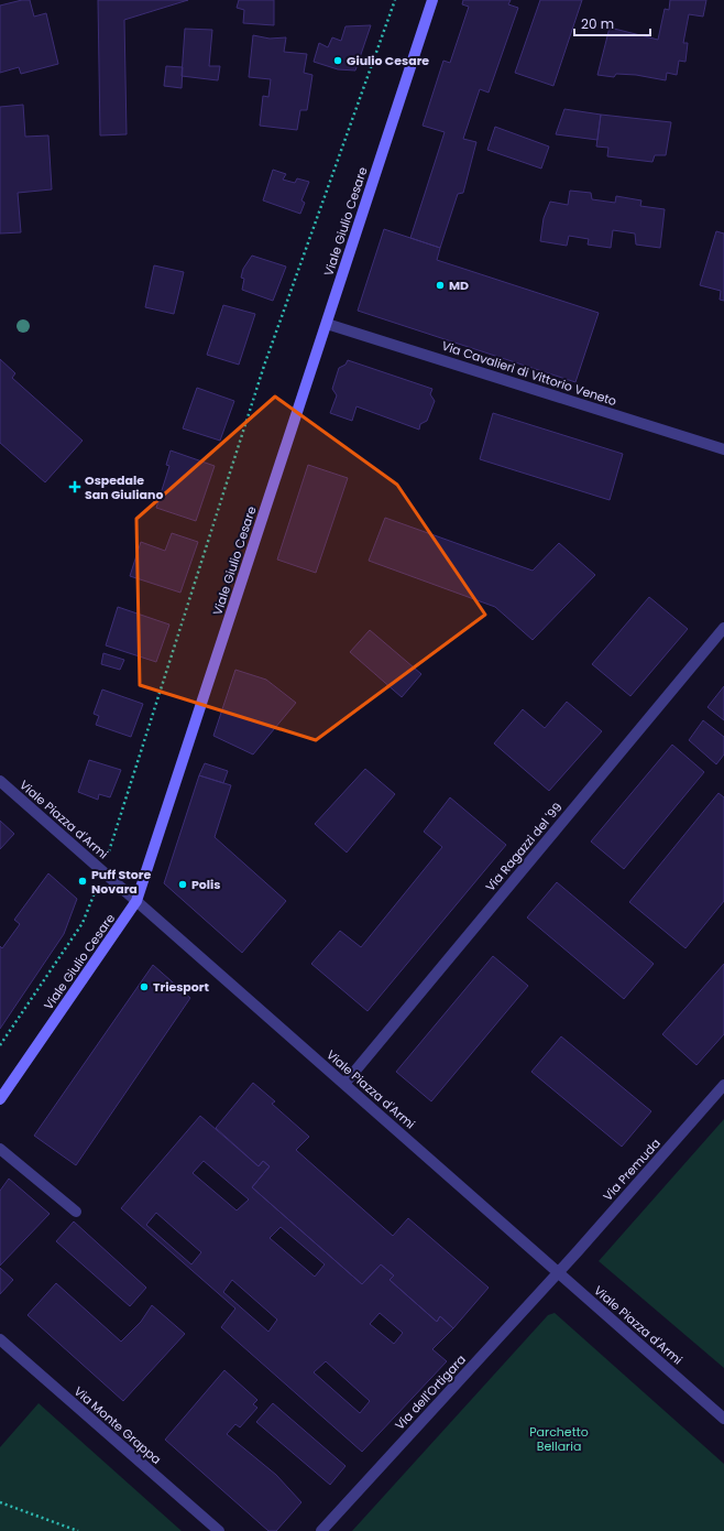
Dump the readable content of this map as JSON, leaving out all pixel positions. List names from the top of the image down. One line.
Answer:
{"streets":{"main road":["Viale Giulio Cesare"],"street":["Via Cavalieri di Vittorio Veneto","Viale Piazza d'Armi","Via Ragazzi del '99","Via Premuda","Via dell'Ortigara","Via Monte Grappa"]},"crossings":[["Viale Giulio Cesare","Via Cavalieri di Vittorio Veneto"],["Viale Giulio Cesare","Viale Piazza d'Armi"],["Viale Piazza d'Armi","Via Ragazzi del '99"],["Viale Piazza d'Armi","Via Premuda"],["Viale Piazza d'Armi","Via dell'Ortigara"],["Via Premuda","Via dell'Ortigara"]],"parks":["Parchetto Bellaria"],"places":{"other":["Giulio Cesare","MD","Puff Store Novara","Polis","Triesport"],"health":["Ospedale San Giuliano"]},"scale_bar":"20 m"}
